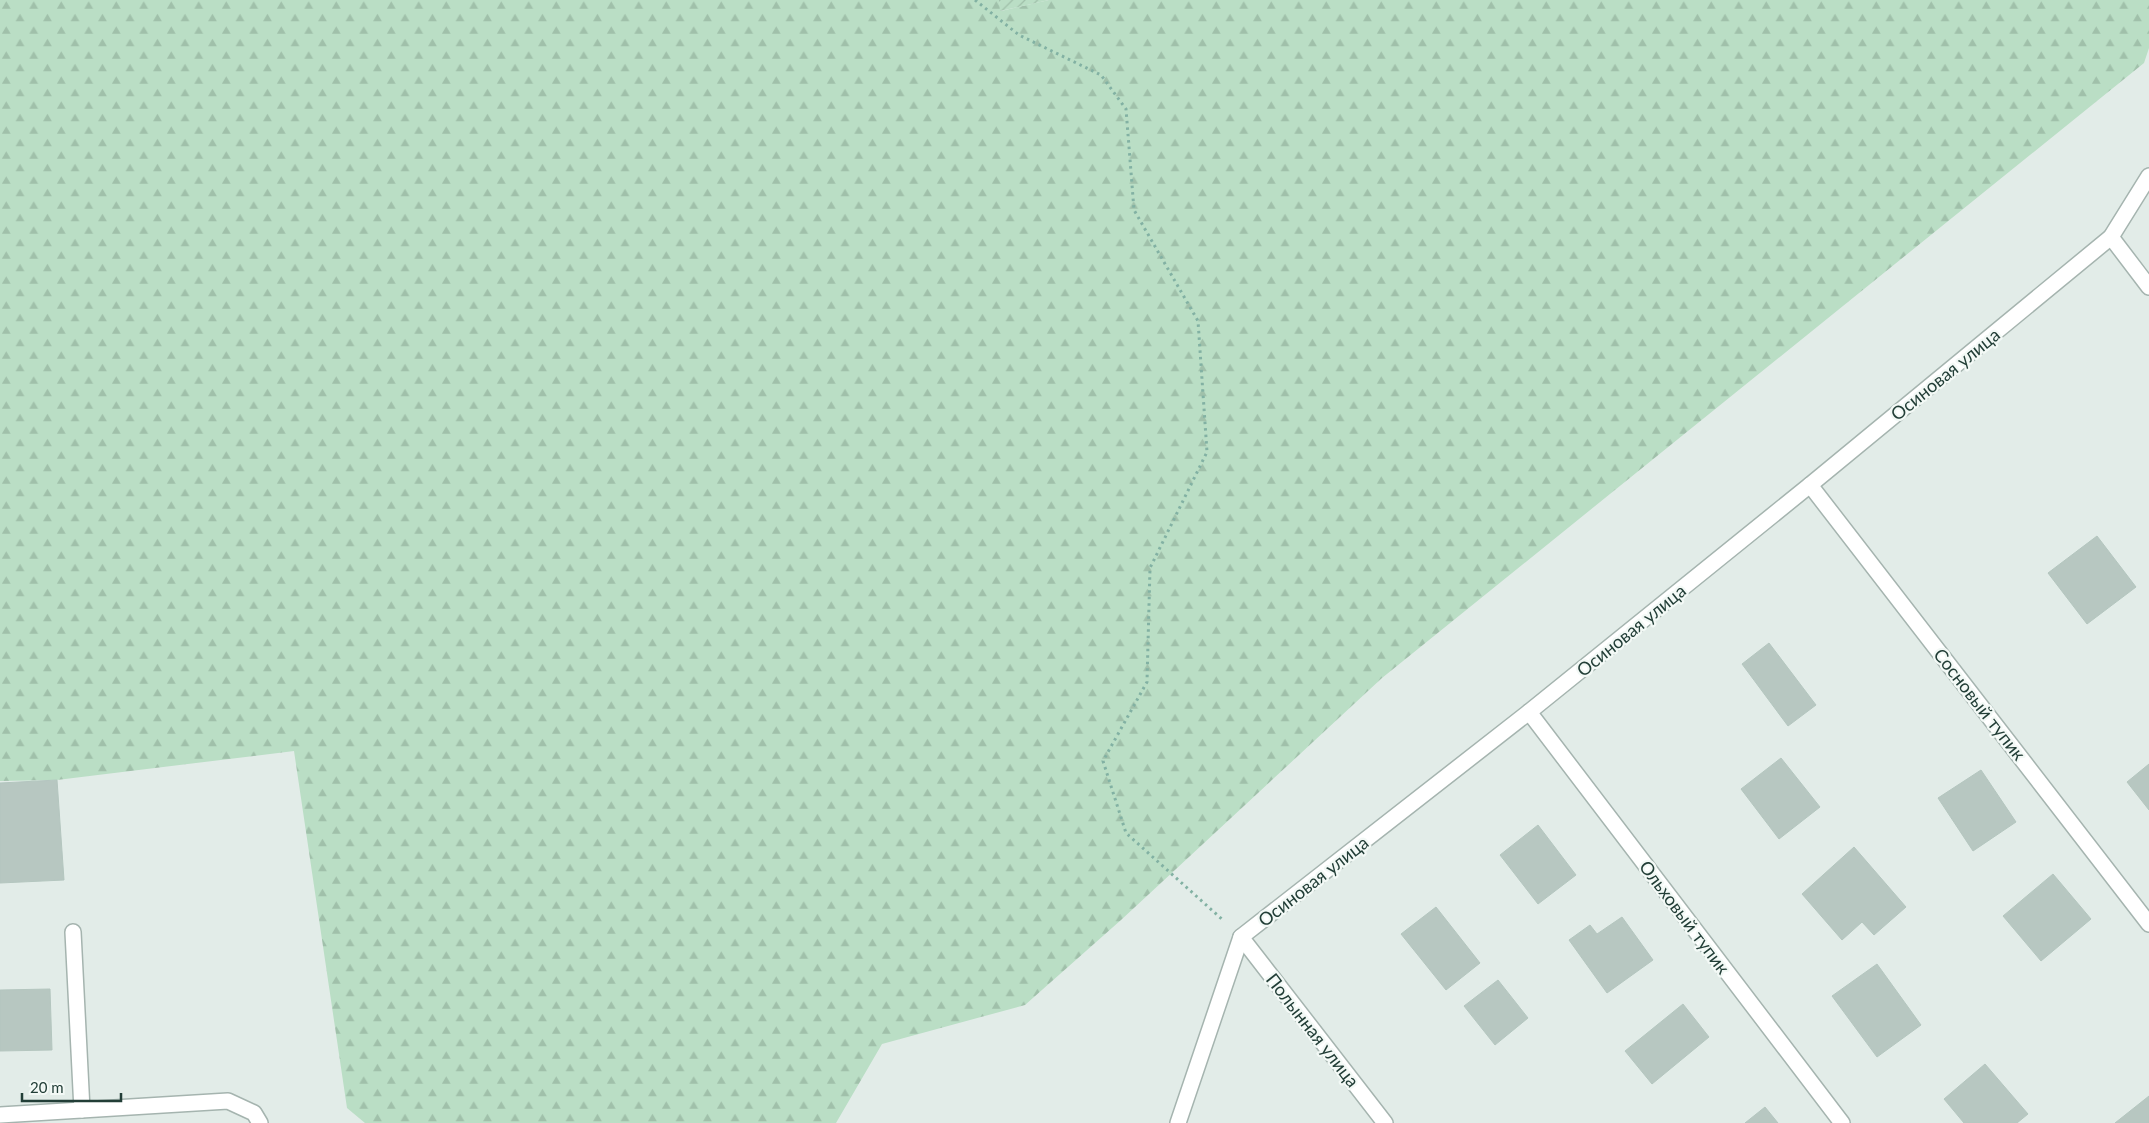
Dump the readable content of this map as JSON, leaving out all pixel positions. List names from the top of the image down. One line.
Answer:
{"streets":{"lane":["Осиновая улица","Сосновый тупик","Ольховый тупик","Полынная улица"]},"crossings":[["Осиновая улица","Сосновый тупик"],["Осиновая улица","Ольховый тупик"],["Осиновая улица","Полынная улица"]],"scale_bar":"20 m"}
